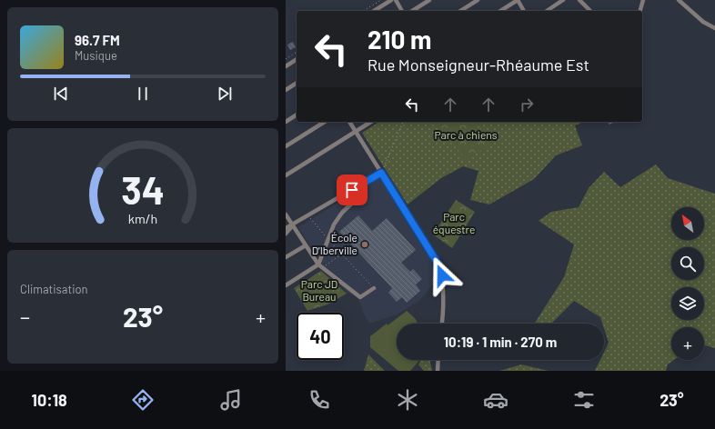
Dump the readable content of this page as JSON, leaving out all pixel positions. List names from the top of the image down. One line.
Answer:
{"parks":["Parc à chiens","Parc équestre","Parc JD Bureau"],"places":["École D'Iberville"],"north":"top left","page":{"turn":["210 m","Rue Monseigneur-Rhéaume Est"],"song":["96.7 FM","Musique"],"map_buttons":"+","tile":"Climatisation","heat":["−","23°","+"],"limit":"40","trip":"10:19 · 1 min · 270 m","tabs":["10:18","23°"],"gauge":["34","km/h"]}}
